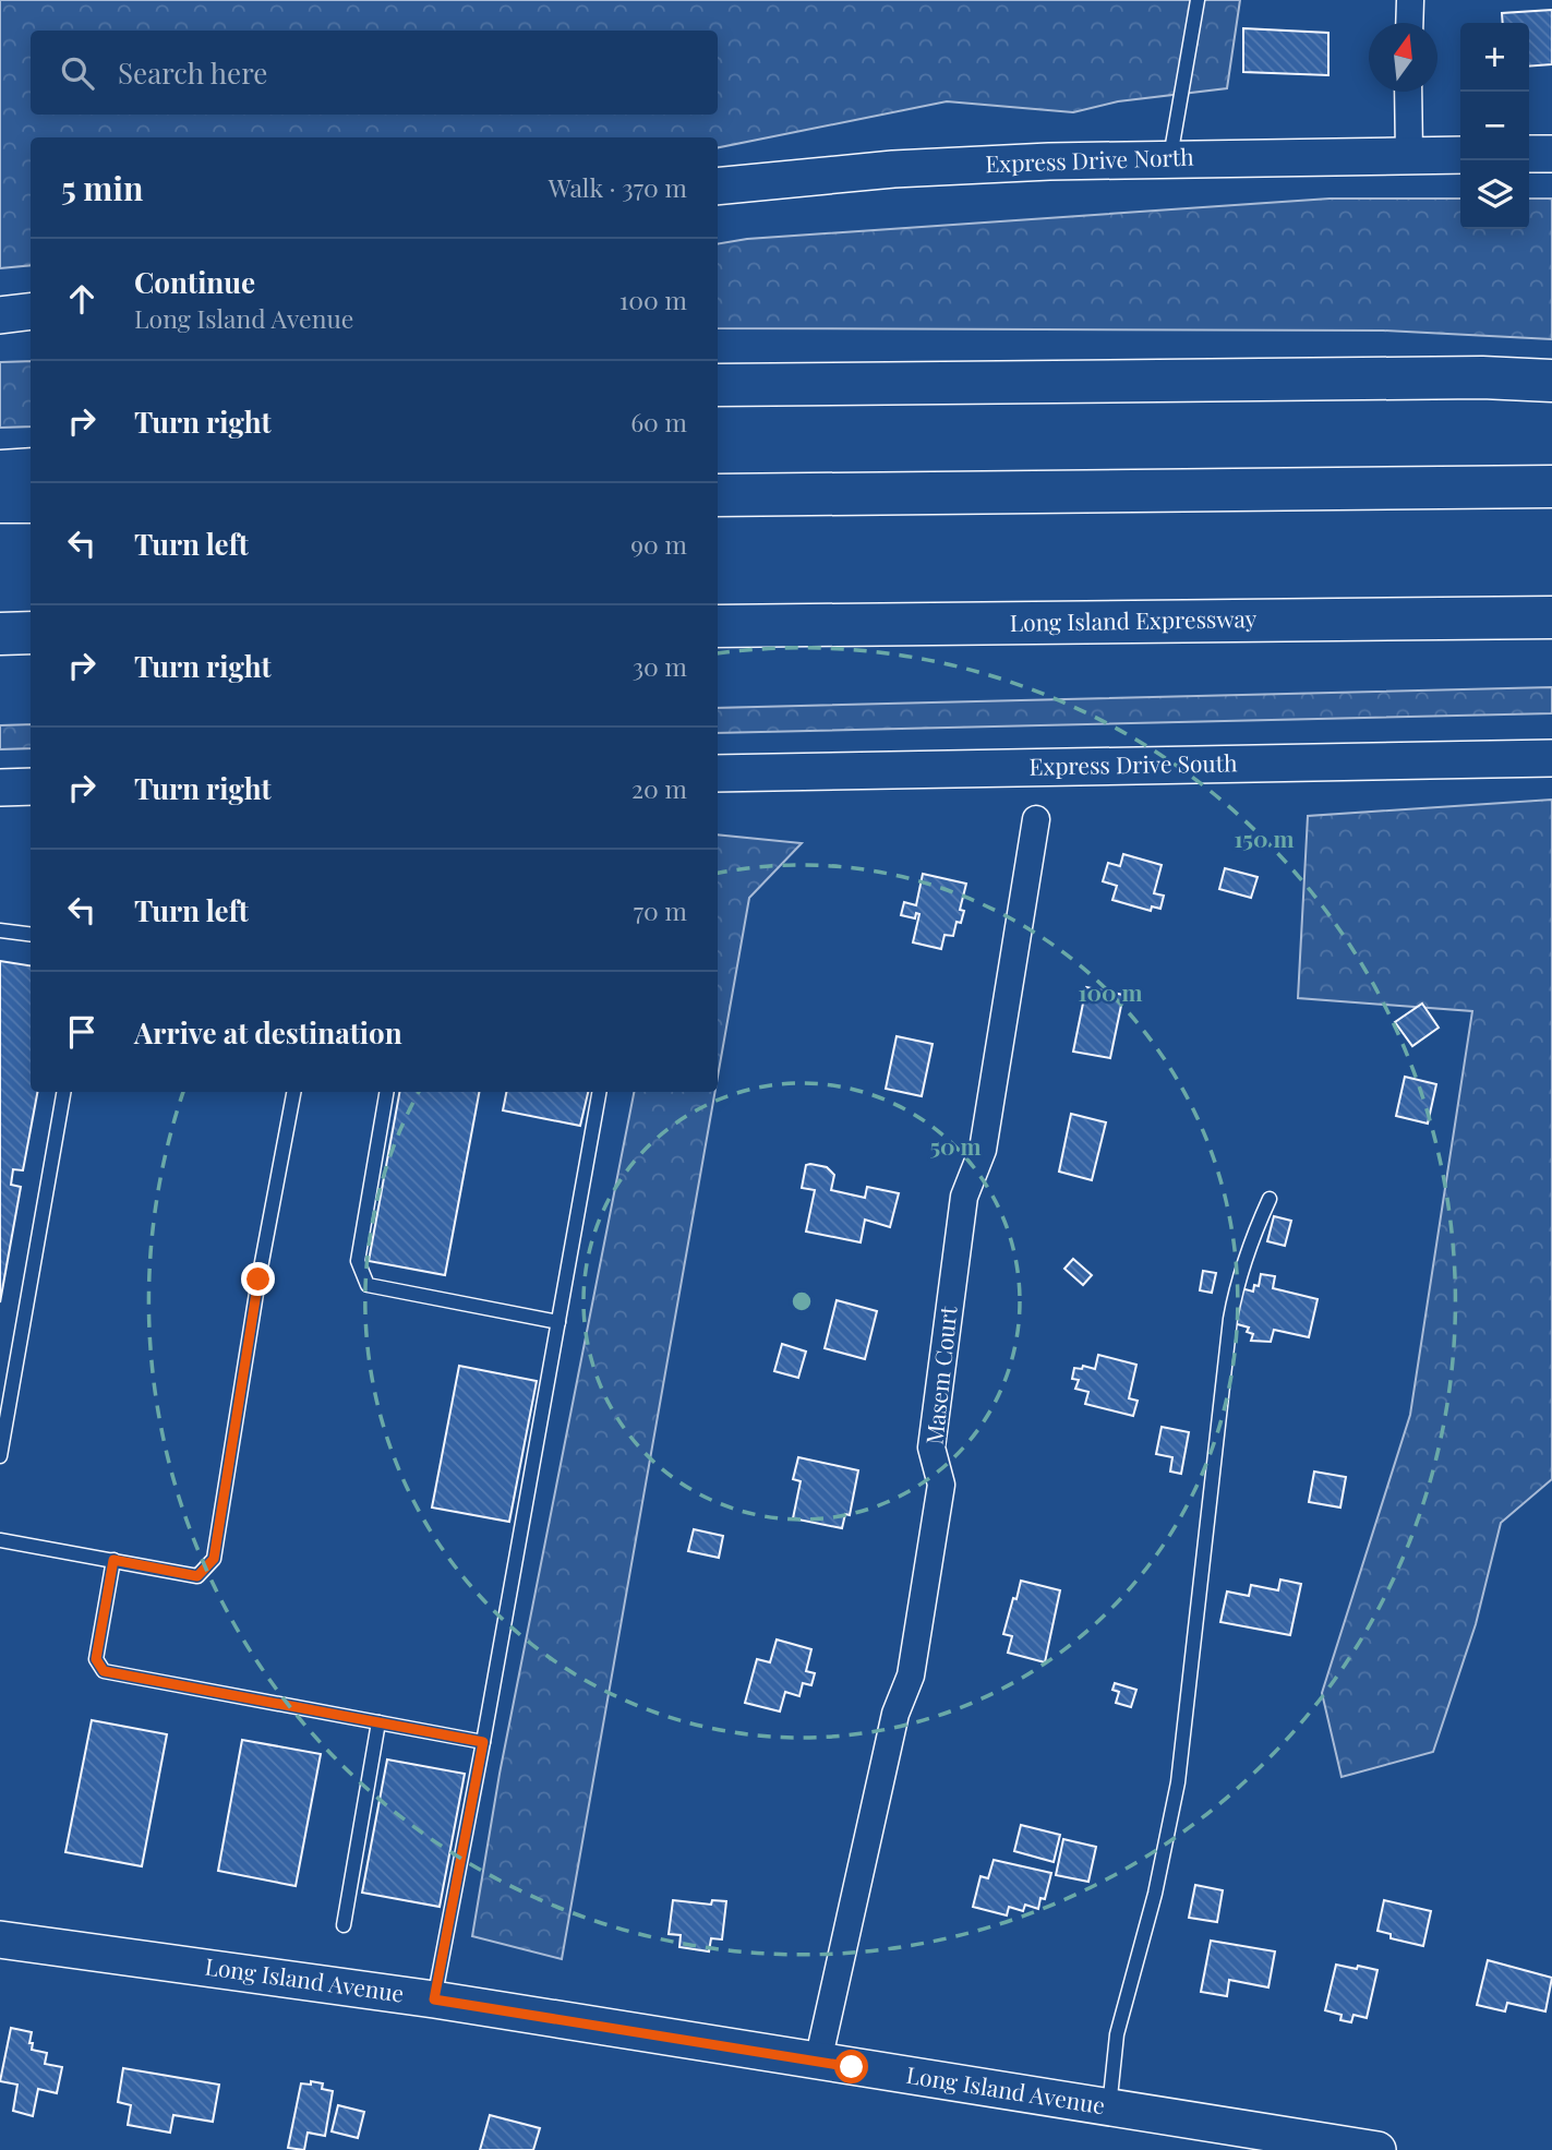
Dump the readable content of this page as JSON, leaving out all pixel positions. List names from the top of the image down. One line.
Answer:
{"streets":{"highway":["Long Island Expressway"],"main road":["Express Drive North","Express Drive South","Long Island Avenue"],"street":["Masem Court"]},"crossings":[["Masem Court","Long Island Avenue"]],"north":"top","page":{"map_buttons":["+","−"],"search":"Search here","heading":["5 min","Walk · 370 m"],"list":[["Continue","Long Island Avenue","100 m"],["Turn right","60 m"],["Turn left","90 m"],["Turn right","30 m"],["Turn right","20 m"],["Turn left","70 m"],"Arrive at destination"]},"rings":["150 m","100 m","50 m"]}
